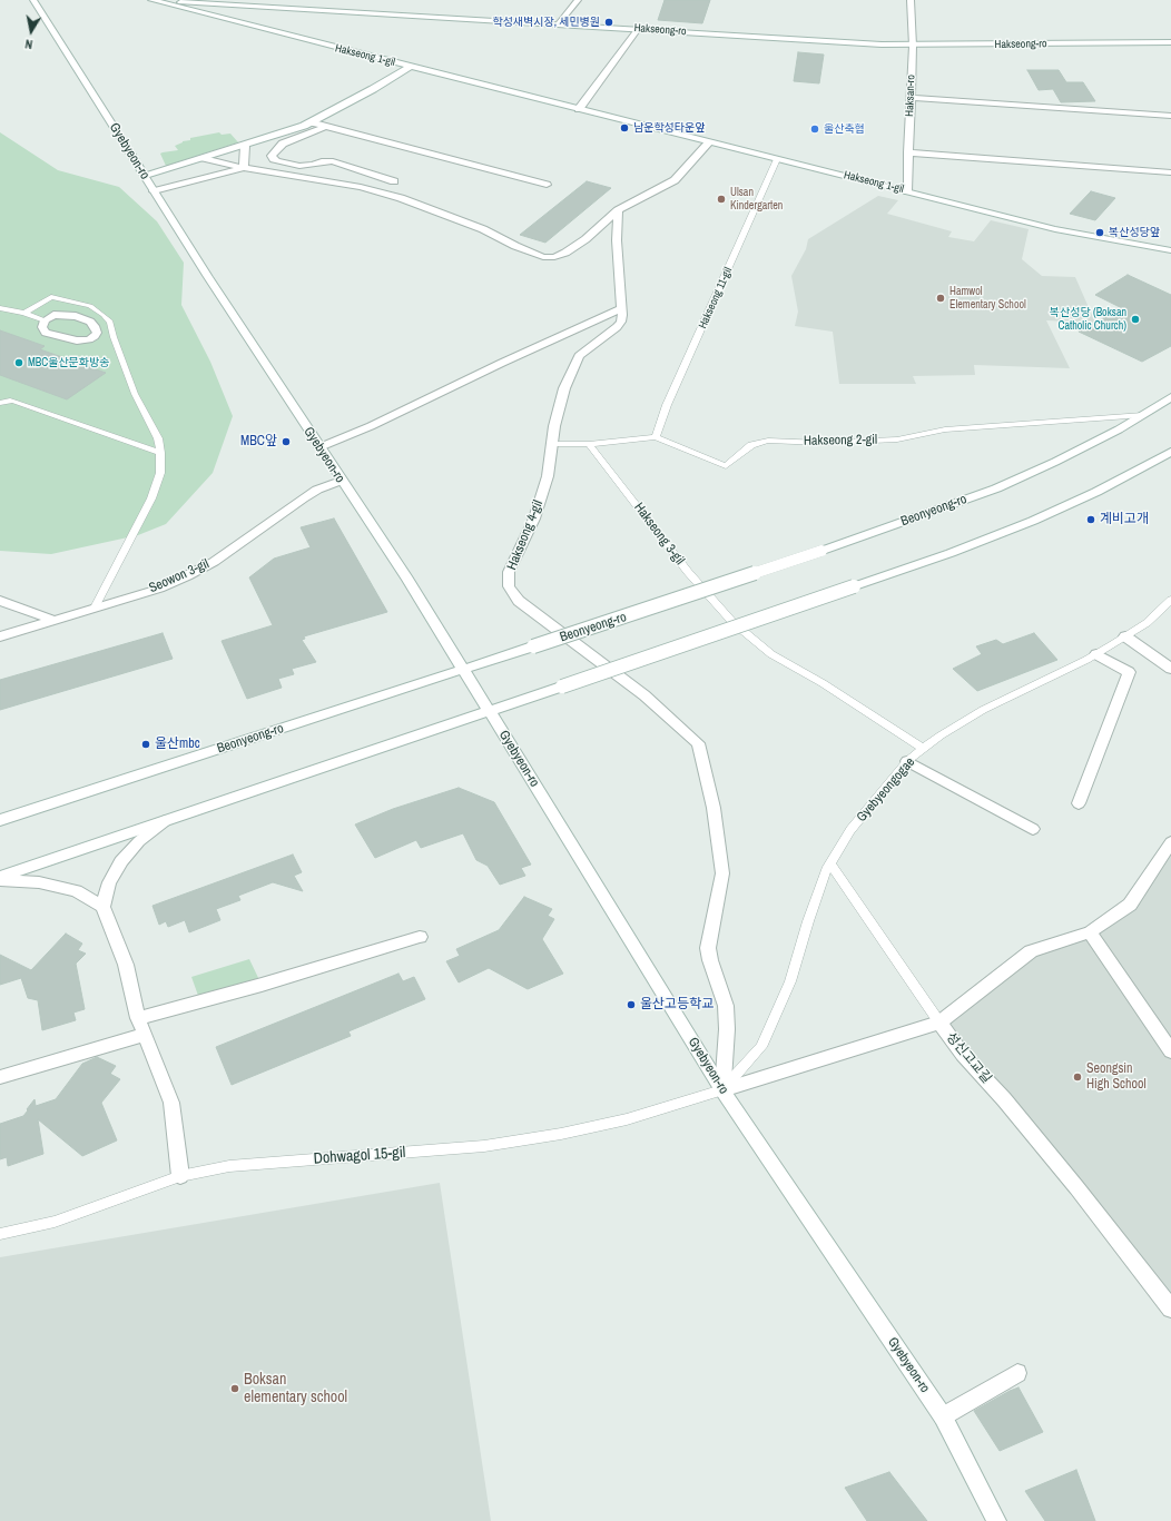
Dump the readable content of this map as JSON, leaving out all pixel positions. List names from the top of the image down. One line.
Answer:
{"streets":{"street":["Hakseong-ro","Hakseong 1-gil","Haksan-ro","Gyebyeon-ro","Beonyeong-ro","Hakseong 4-gil","Seowon 3-gil","성신고교길"],"lane":["Hakseong 11-gil","Hakseong 2-gil","Hakseong 3-gil","Gyebyeongogae","Dohwagol 15-gil"]},"crossings":[["Hakseong-ro","Hakseong 1-gil"],["Hakseong-ro","Haksan-ro"],["Hakseong 1-gil","Haksan-ro"],["Hakseong 1-gil","Hakseong 11-gil"],["Gyebyeon-ro","Beonyeong-ro"],["Gyebyeon-ro","Hakseong 4-gil"],["Gyebyeon-ro","Seowon 3-gil"],["Gyebyeon-ro","Gyebyeongogae"],["Gyebyeon-ro","Dohwagol 15-gil"],["Hakseong 11-gil","Hakseong 2-gil"],["Hakseong 2-gil","Beonyeong-ro"],["Hakseong 2-gil","Hakseong 3-gil"],["Hakseong 2-gil","Hakseong 4-gil"],["Hakseong 3-gil","Gyebyeongogae"],["Hakseong 4-gil","Gyebyeongogae"],["Hakseong 4-gil","Dohwagol 15-gil"],["Gyebyeongogae","Dohwagol 15-gil"]],"places":["학성새벽시장, 세민병원","남운학성타운앞","울산축협","Ulsan Kindergarten","복산성당앞","Hamwol Elementary School","복산성당 (Boksan Catholic Church)","MBC울산문화방송","MBC앞","계비고개","울산mbc","울산고등학교","Seongsin High School","Boksan elementary school"],"north":"bottom"}
